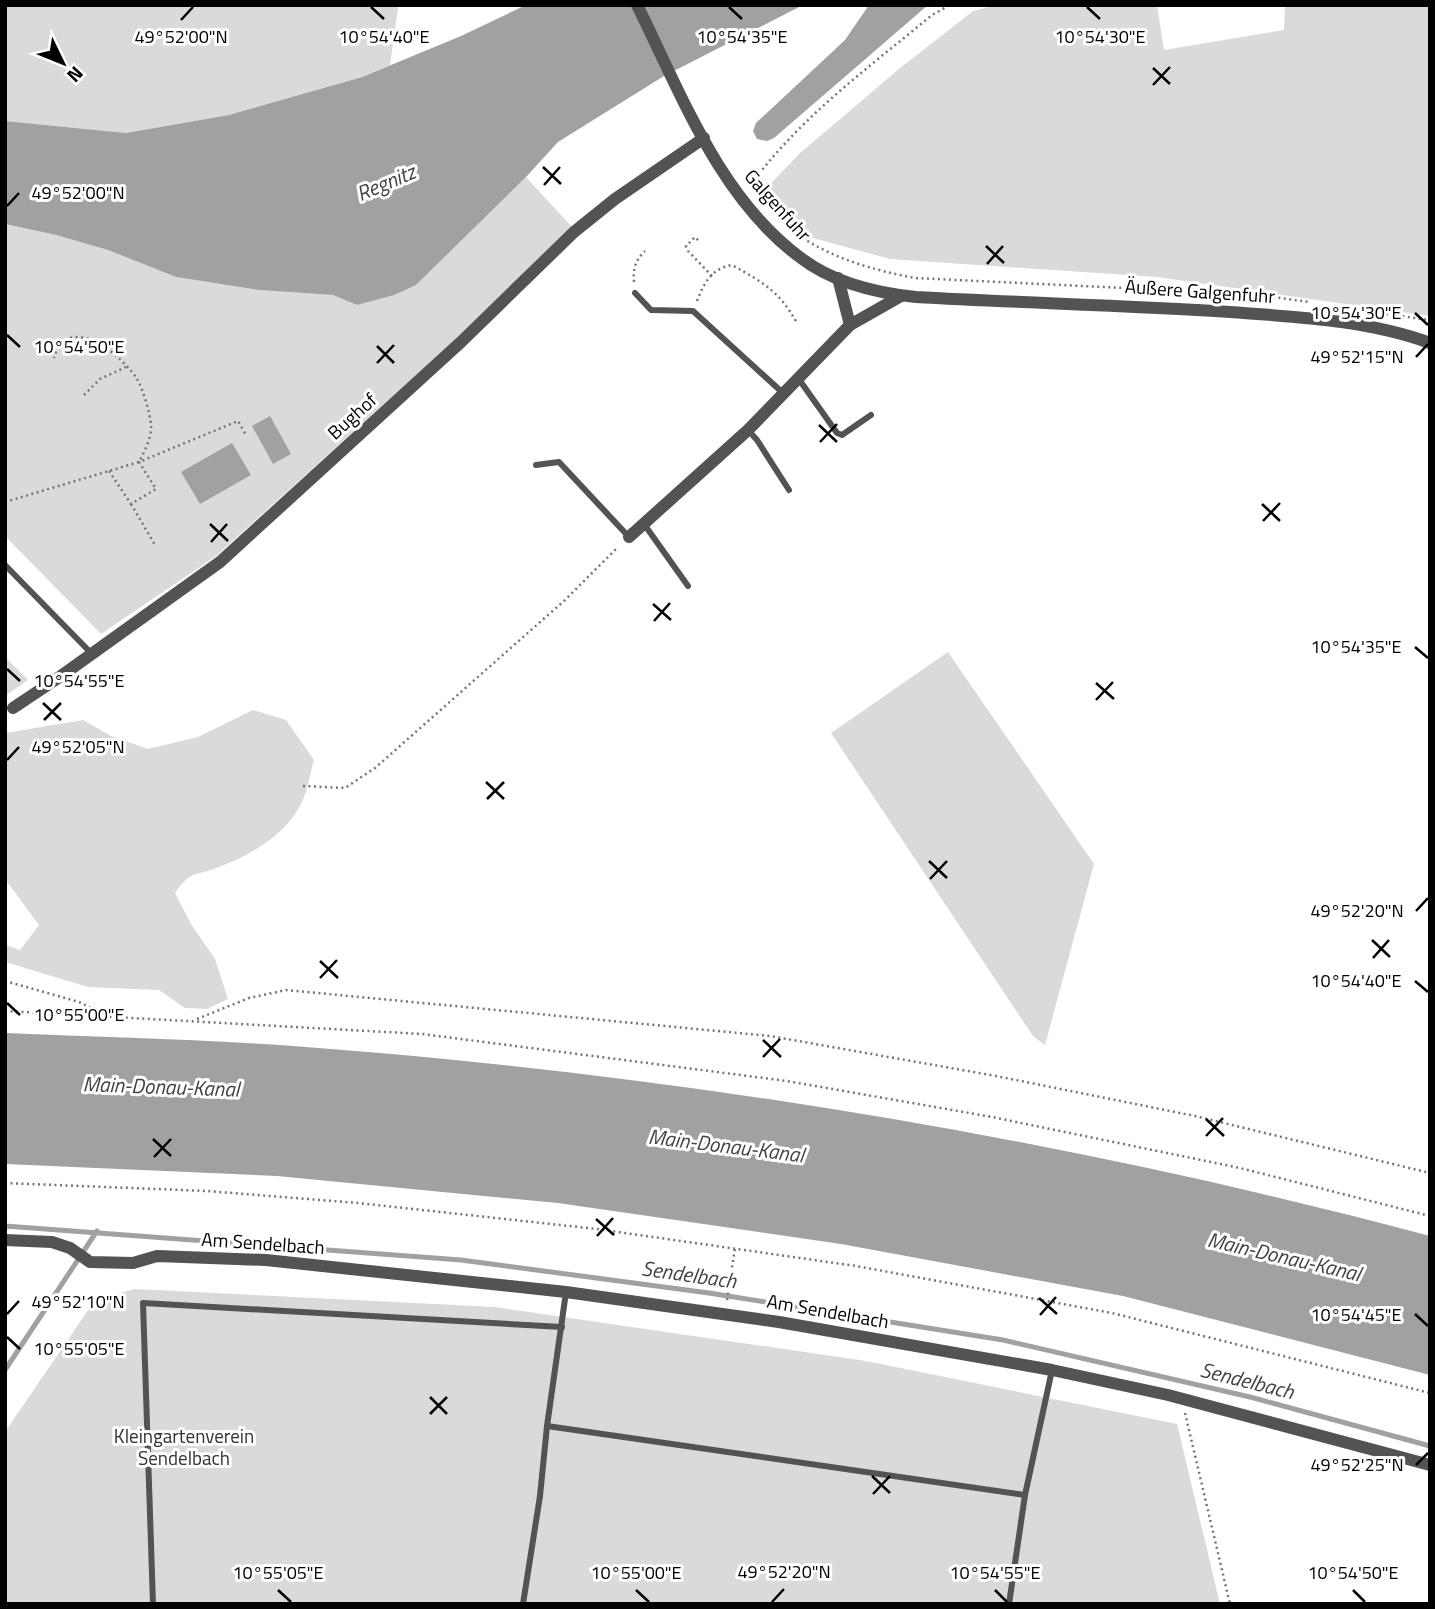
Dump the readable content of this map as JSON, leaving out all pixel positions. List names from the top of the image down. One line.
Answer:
{"streets":{"street":["Galgenfuhr","Äußere Galgenfuhr","Bughof","Am Sendelbach"]},"crossings":[["Galgenfuhr","Äußere Galgenfuhr"],["Galgenfuhr","Bughof"]],"water":["Regnitz","Main-Donau-Kanal","Sendelbach"],"parks":["Kleingartenverein Sendelbach"],"north":"bottom right","coordinates":["10°54'40\"E","10°54'35\"E","10°54'30\"E","49°52'00\"N","10°54'50\"E","49°52'15\"N","10°54'55\"E","49°52'05\"N","49°52'20\"N","10°55'00\"E","49°52'10\"N","10°54'45\"E","10°55'05\"E","49°52'25\"N"]}
